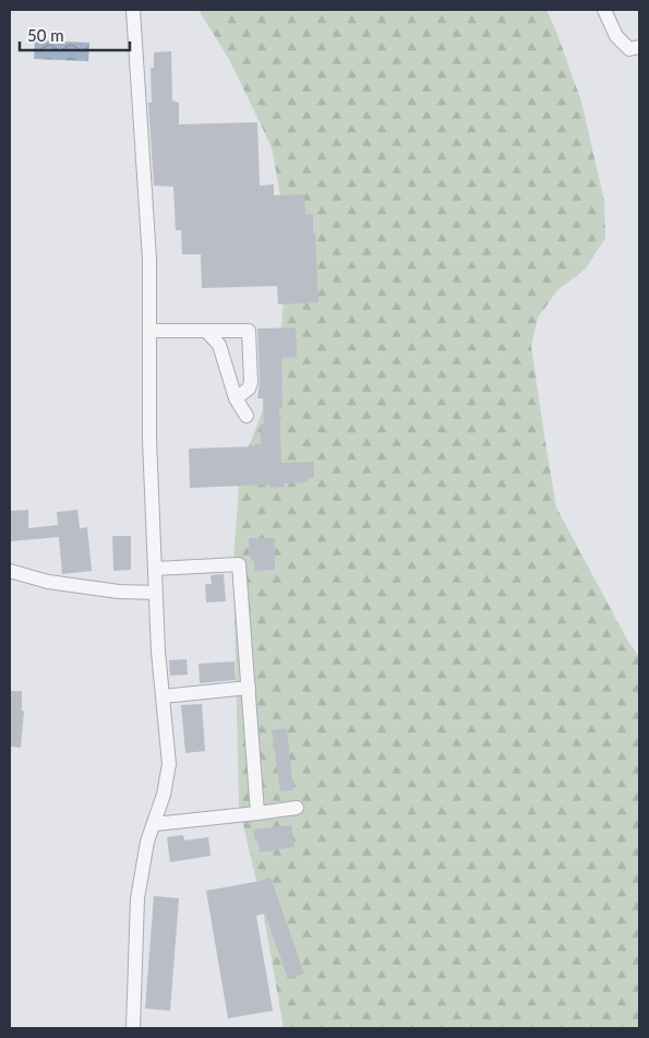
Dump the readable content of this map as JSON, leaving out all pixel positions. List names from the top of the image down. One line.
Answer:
{"scale_bar":"50 m"}
